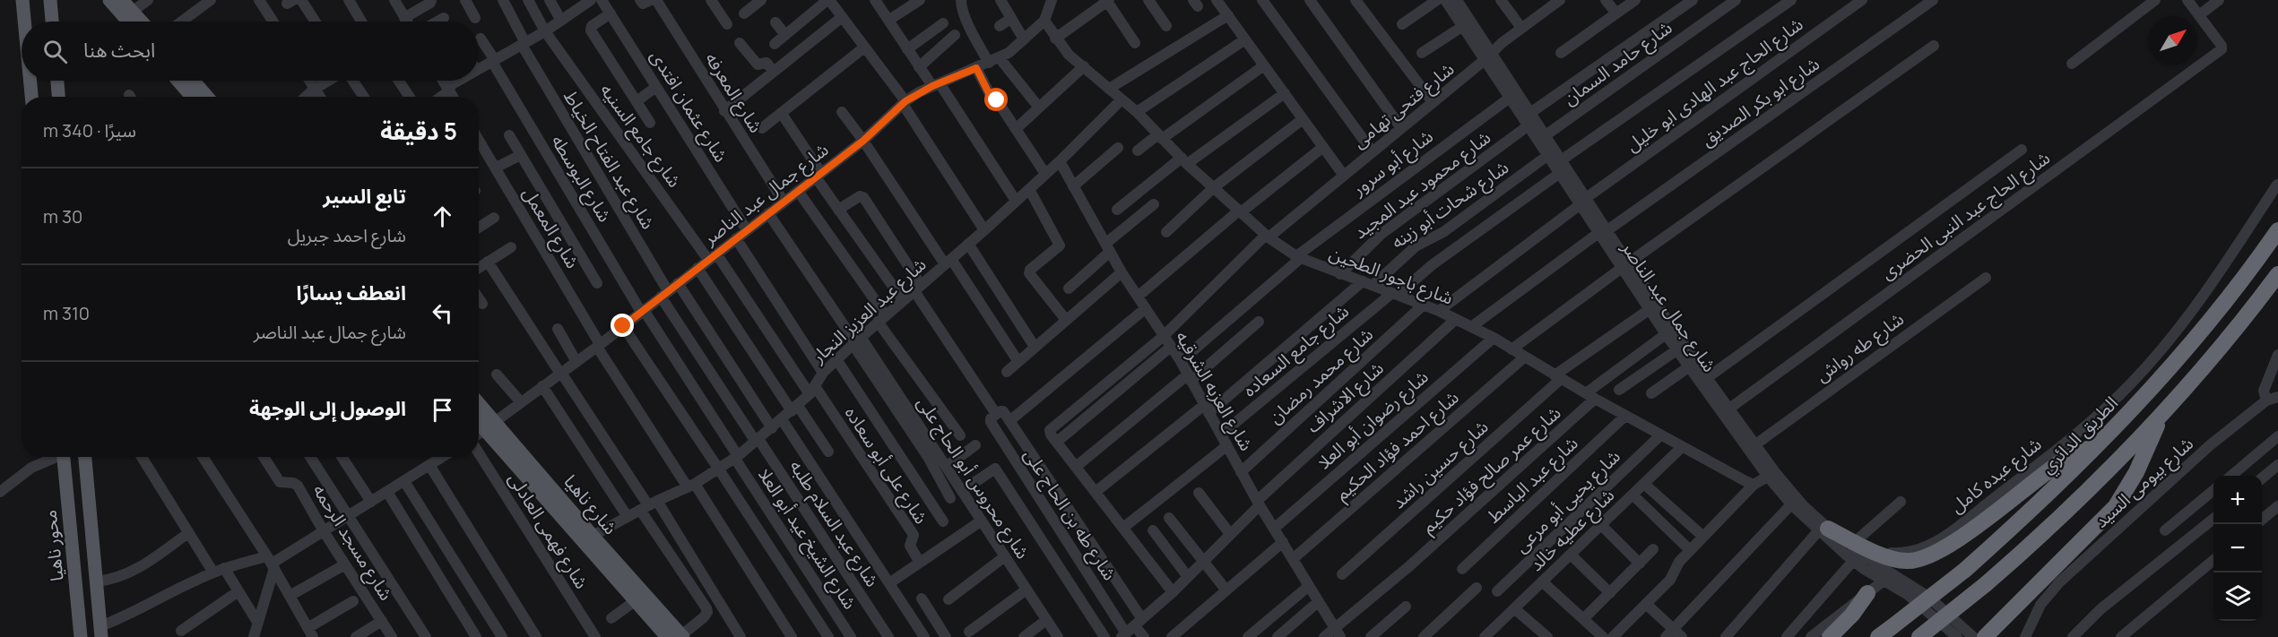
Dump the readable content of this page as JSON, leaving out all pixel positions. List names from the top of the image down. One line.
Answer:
{"streets":{"highway":["الطريق الدائري"],"main road":["شارع ناهيا","محور ناهيا"],"street":["شارع حامد السمان","شارع الحاج عبد الهادى ابو خليل","شارع المعرفه","شارع ابو بكر الصديق","شارع فتحى تهامى","شارع عثمان افتدى","شارع جامع السنيه","شارع عبد الفتاح الخياط","شارع أبو سرور","شارع البوسطه","شارع محمود عبد المجيد","شارع جمال عبد الناصر","شارع شحات أبو زينه","شارع الحاج عبد النبى الحضرى","شارع المعمل","شارع باجور الطحين","شارع عبد العزيز النجار","شارع طه رواش","شارع جامع السعاده","شارع محمد رمضان","شارع العزبه الشرقيه","شارع الاشراف","شارع رضوان أبو العلا","شارع احمد فؤاد الحكيم","شارع حسين راشد","شارع على أبو سعاده","شارع عمر صالح فؤاد حكيم","شارع عبده كامل","شارع محروس أبو الحاج على","شارع عبد الباسط","شارع بيومى السيد","شارع يحيى أبو مرعى","شارع طه بن الحاج على","شارع عبد السلام طلبه","شارع عطيه خالد","شارع فهمى العادلى","شارع الشيخ عيد أبو العلا","شارع مسجد الرحمه"]},"crossings":[["شارع حامد السمان","شارع جمال عبد الناصر"],["شارع الحاج عبد الهادى ابو خليل","شارع جمال عبد الناصر"],["شارع الحاج عبد الهادى ابو خليل","شارع باجور الطحين"],["شارع المعرفه","شارع جمال عبد الناصر"],["شارع ابو بكر الصديق","شارع جمال عبد الناصر"],["شارع ابو بكر الصديق","شارع باجور الطحين"],["شارع فتحى تهامى","شارع جمال عبد الناصر"],["شارع فتحى تهامى","شارع باجور الطحين"],["شارع فتحى تهامى","شارع العزبه الشرقيه"],["شارع عثمان افتدى","شارع جمال عبد الناصر"],["شارع جامع السنيه","شارع جمال عبد الناصر"],["شارع جامع السنيه","شارع عبد العزيز النجار"],["شارع جامع السنيه","شارع على أبو سعاده"],["شارع عبد الفتاح الخياط","شارع جمال عبد الناصر"],["شارع عبد الفتاح الخياط","شارع عبد العزيز النجار"],["شارع عبد الفتاح الخياط","شارع عبد السلام طلبه"],["شارع أبو سرور","شارع جمال عبد الناصر"],["شارع أبو سرور","شارع باجور الطحين"],["شارع أبو سرور","شارع العزبه الشرقيه"],["شارع البوسطه","شارع جمال عبد الناصر"],["شارع البوسطه","شارع عبد العزيز النجار"],["شارع البوسطه","شارع الشيخ عيد أبو العلا"],["شارع محمود عبد المجيد","شارع جمال عبد الناصر"],["شارع محمود عبد المجيد","شارع باجور الطحين"],["شارع جمال عبد الناصر","شارع شحات أبو زينه"],["شارع جمال عبد الناصر","شارع الحاج عبد النبى الحضرى"],["شارع جمال عبد الناصر","شارع المعمل"],["شارع جمال عبد الناصر","شارع باجور الطحين"],["شارع جمال عبد الناصر","شارع طه رواش"],["شارع جمال عبد الناصر","شارع جامع السعاده"],["شارع جمال عبد الناصر","شارع حسين راشد"],["شارع جمال عبد الناصر","شارع عمر صالح فؤاد حكيم"],["شارع جمال عبد الناصر","شارع عبده كامل"],["شارع جمال عبد الناصر","شارع ناهيا"],["شارع شحات أبو زينه","شارع باجور الطحين"],["شارع شحات أبو زينه","شارع العزبه الشرقيه"],["شارع المعمل","شارع عبد العزيز النجار"],["شارع باجور الطحين","شارع عبد العزيز النجار"],["شارع باجور الطحين","شارع جامع السعاده"],["شارع باجور الطحين","شارع محمد رمضان"],["شارع باجور الطحين","شارع الاشراف"],["شارع باجور الطحين","شارع رضوان أبو العلا"],["شارع باجور الطحين","شارع احمد فؤاد الحكيم"],["شارع باجور الطحين","شارع حسين راشد"],["شارع باجور الطحين","شارع عمر صالح فؤاد حكيم"],["شارع باجور الطحين","شارع عبد الباسط"],["شارع باجور الطحين","شارع يحيى أبو مرعى"],["شارع باجور الطحين","شارع عطيه خالد"],["شارع عبد العزيز النجار","شارع العزبه الشرقيه"],["شارع عبد العزيز النجار","شارع على أبو سعاده"],["شارع عبد العزيز النجار","شارع محروس أبو الحاج على"],["شارع عبد العزيز النجار","شارع ناهيا"],["شارع عبد العزيز النجار","شارع عبد السلام طلبه"],["شارع عبد العزيز النجار","شارع الشيخ عيد أبو العلا"],["شارع جامع السعاده","شارع العزبه الشرقيه"],["شارع محمد رمضان","شارع العزبه الشرقيه"],["شارع العزبه الشرقيه","شارع الاشراف"],["شارع العزبه الشرقيه","شارع رضوان أبو العلا"],["شارع العزبه الشرقيه","شارع احمد فؤاد الحكيم"],["شارع العزبه الشرقيه","شارع عمر صالح فؤاد حكيم"],["شارع الاشراف","شارع طه بن الحاج على"]],"north":"top right","page":{"search":"ابحث هنا","heading":["5 دقيقة","سيرًا · 340 m"],"list":[["تابع السير","شارع احمد جبريل","30 m"],["انعطف يسارًا","شارع جمال عبد الناصر","310 m"],"الوصول إلى الوجهة"],"map_buttons":["+","−"]}}
